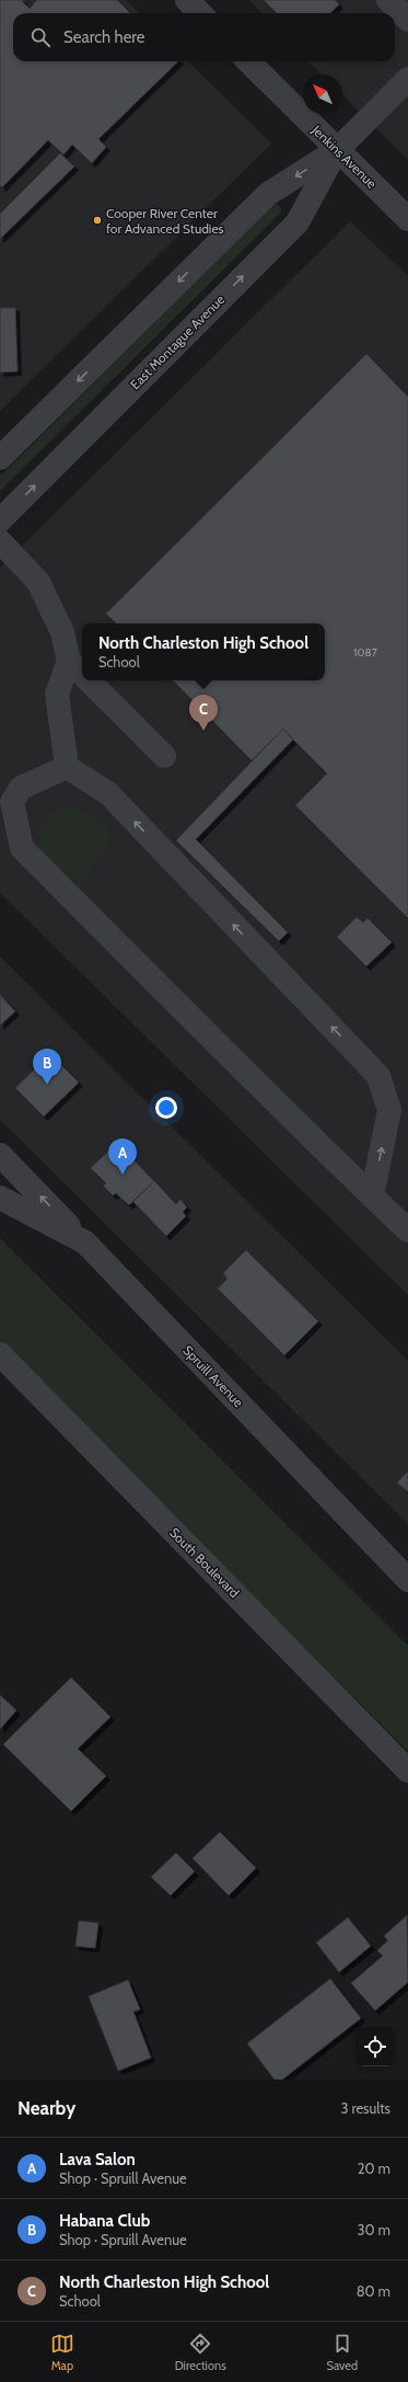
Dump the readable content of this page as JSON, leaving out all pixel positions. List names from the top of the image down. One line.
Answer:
{"streets":{"street":["Jenkins Avenue","East Montague Avenue","Spruill Avenue","South Boulevard"]},"crossings":[["Jenkins Avenue","East Montague Avenue"]],"places":["Cooper River Center for Advanced Studies"],"house_numbers":["1087"],"north":"top left","page":{"search":"Search here","popup":["North Charleston High School","School"],"pins":["C","B","A"],"heading":["Nearby","3 results"],"list":[{"mark":"A","name":"Lava Salon","note":"Shop · Spruill Avenue","value":"20 m"},{"mark":"B","name":"Habana Club","note":"Shop · Spruill Avenue","value":"30 m"},{"mark":"C","name":"North Charleston High School","note":"School","value":"80 m"}],"nav":["Map","Directions","Saved"]}}
